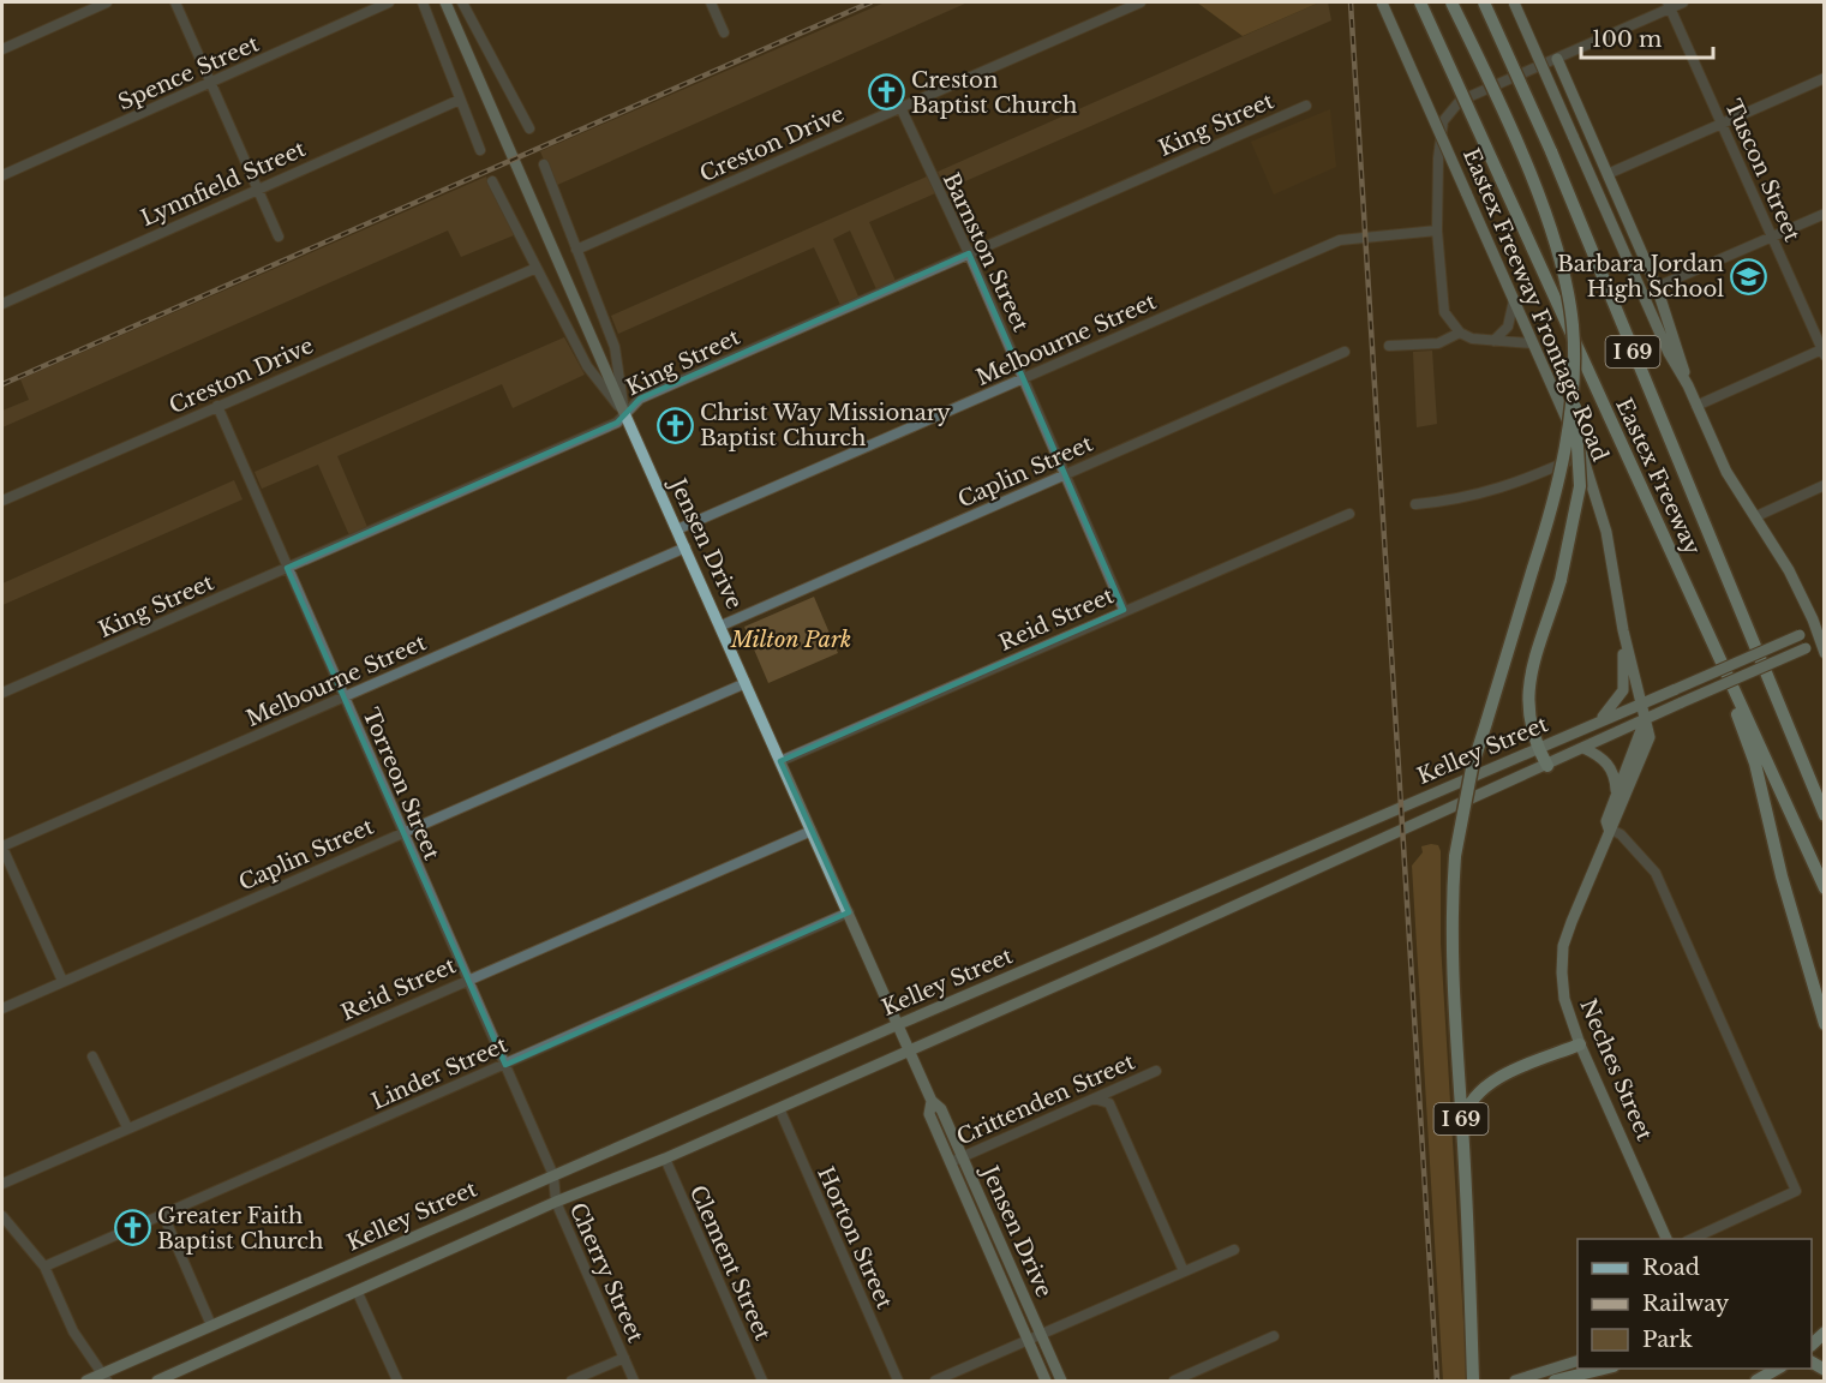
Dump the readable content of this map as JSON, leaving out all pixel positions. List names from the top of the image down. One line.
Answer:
{"streets":{"highway":["I 69","Eastex Freeway"],"main road":["Eastex Freeway Frontage Road","Jensen Drive","Kelley Street","Neches Street"],"street":["Spence Street","King Street","Creston Drive","Tuscon Street","Lynnfield Street","Barnston Street","Melbourne Street","Caplin Street","Reid Street","Torreon Street","Linder Street","Crittenden Street","Horton Street","Clement Street","Cherry Street"]},"crossings":[["King Street","Barnston Street"],["King Street","Jensen Drive"],["King Street","Torreon Street"],["Creston Drive","Barnston Street"],["Creston Drive","Torreon Street"],["Barnston Street","Melbourne Street"],["Barnston Street","Caplin Street"],["Barnston Street","Reid Street"],["Eastex Freeway Frontage Road","Kelley Street"],["Eastex Freeway Frontage Road","Neches Street"],["Melbourne Street","Jensen Drive"],["Melbourne Street","Torreon Street"],["Caplin Street","Jensen Drive"],["Caplin Street","Torreon Street"],["Jensen Drive","Reid Street"],["Jensen Drive","Kelley Street"],["Jensen Drive","Linder Street"],["Jensen Drive","Crittenden Street"],["Reid Street","Torreon Street"],["Kelley Street","Torreon Street"],["Kelley Street","Neches Street"],["Kelley Street","Horton Street"],["Kelley Street","Clement Street"],["Kelley Street","Cherry Street"],["Torreon Street","Linder Street"],["Torreon Street","Cherry Street"]],"parks":["Milton Park"],"places":{"church":["Creston Baptist Church","Christ Way Missionary Baptist Church","Greater Faith Baptist Church"],"school or university":["Barbara Jordan High School"]},"legend":["Road","Railway","Park"],"scale_bar":"100 m"}
